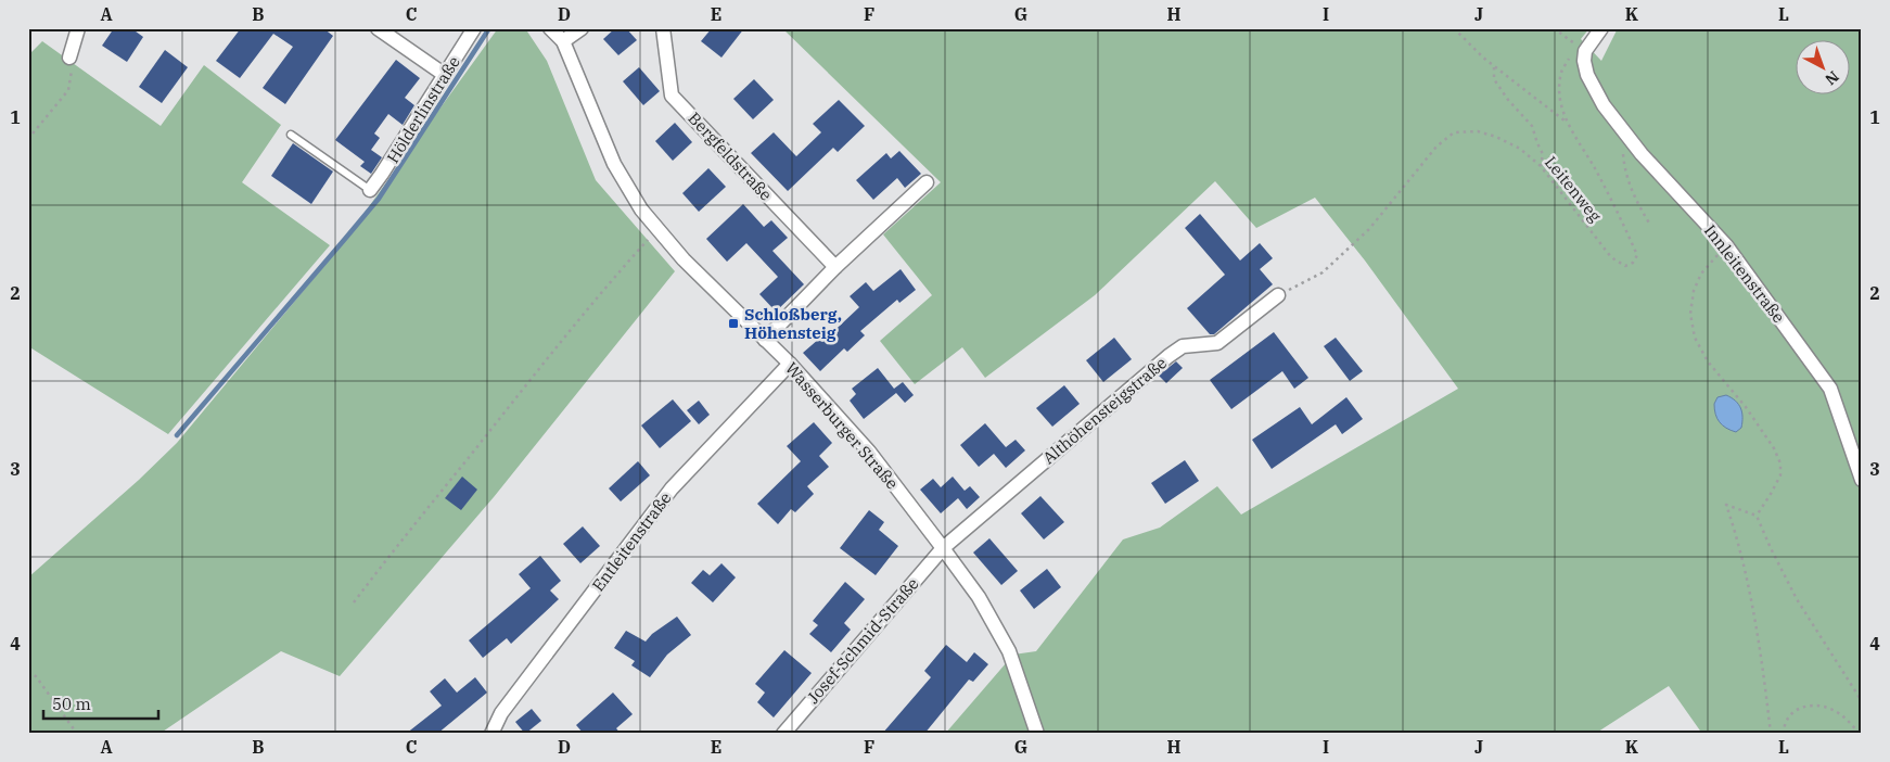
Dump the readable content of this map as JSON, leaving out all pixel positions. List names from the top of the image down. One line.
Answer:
{"streets":{"street":["Hölderlinstraße","Bergfeldstraße","Innleitenstraße","Althöhensteigstraße","Wasserburger Straße","Entleitenstraße","Josef-Schmid-Straße"],"path":["Leitenweg"]},"crossings":[["Leitenweg","Innleitenstraße"],["Leitenweg","Althöhensteigstraße"],["Althöhensteigstraße","Wasserburger Straße"],["Althöhensteigstraße","Josef-Schmid-Straße"],["Wasserburger Straße","Entleitenstraße"],["Wasserburger Straße","Josef-Schmid-Straße"]],"places":{"transit":["Schloßberg, Höhensteig"]},"scale_bar":"50 m","north":"bottom right","grid":{"columns":["A","B","C","D","E","F","G","H","I","J","K","L"],"rows":["1","2","3","4"]}}
